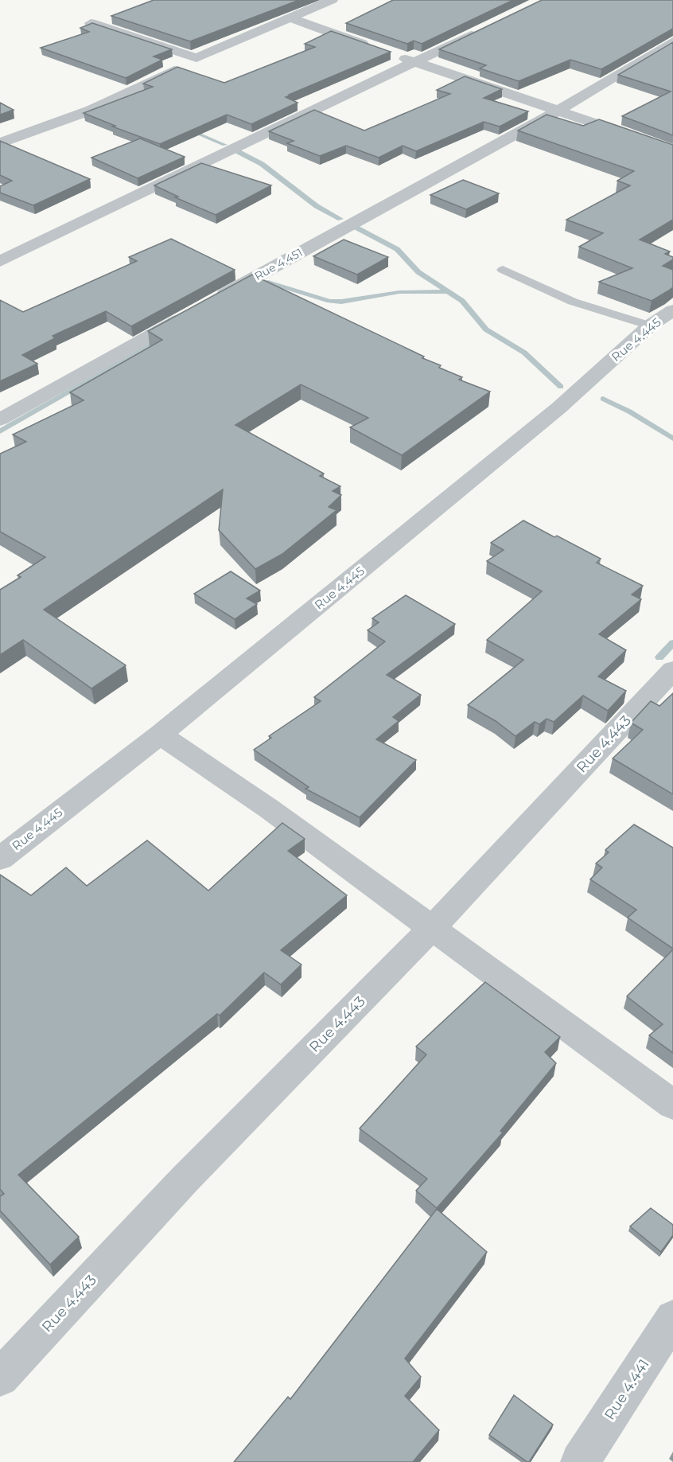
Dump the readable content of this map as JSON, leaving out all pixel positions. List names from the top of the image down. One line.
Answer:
{"streets":{"street":["Rue 4.451","Rue 4.445","Rue 4.443","Rue 4.441"]}}
